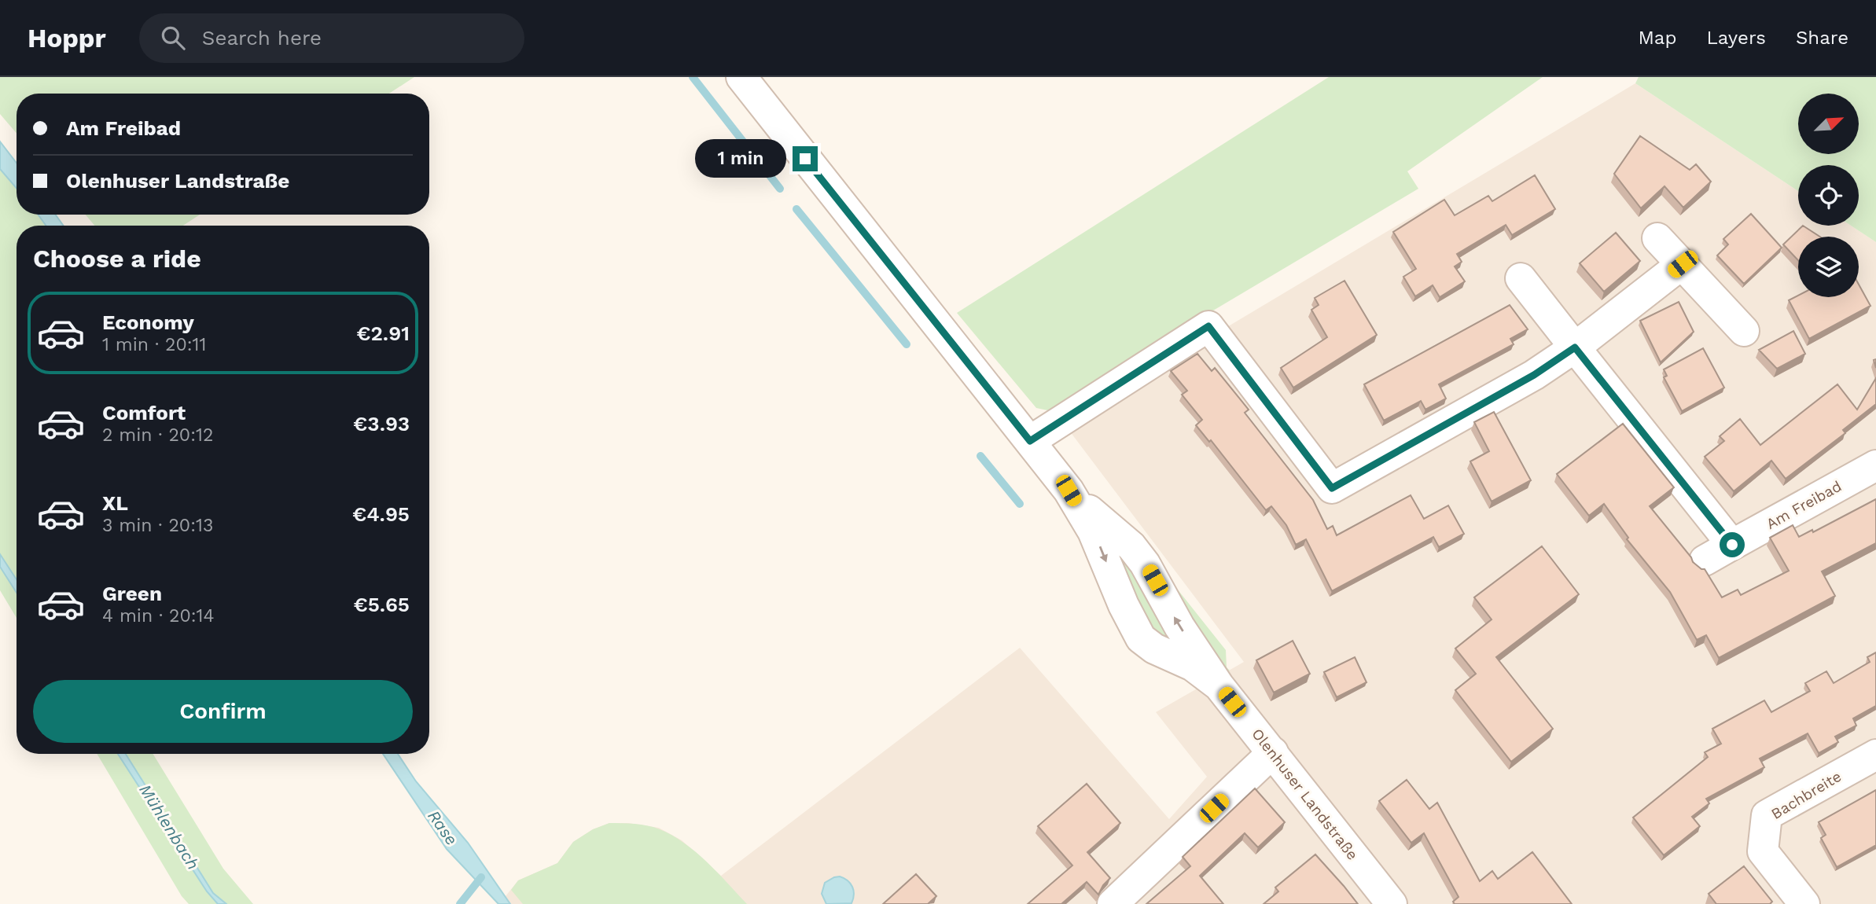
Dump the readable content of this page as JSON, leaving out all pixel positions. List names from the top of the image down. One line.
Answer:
{"streets":{"street":["Am Freibad","Olenhuser Landstraße","Bachbreite"]},"water":["Mühlenbach","Rase"],"north":"top right","page":{"header":"Hoppr","search":"Search here","nav":["Map","Layers","Share"],"banner":["Am Freibad","Olenhuser Landstraße"],"bubble":"1 min","heading":"Choose a ride","list":[{"name":"Economy","note":"1 min · 20:11","value":"€2.91"},{"name":"Comfort","note":"2 min · 20:12","value":"€3.93"},{"name":"XL","note":"3 min · 20:13","value":"€4.95"},{"name":"Green","note":"4 min · 20:14","value":"€5.65"}],"buttons":"Confirm"}}
